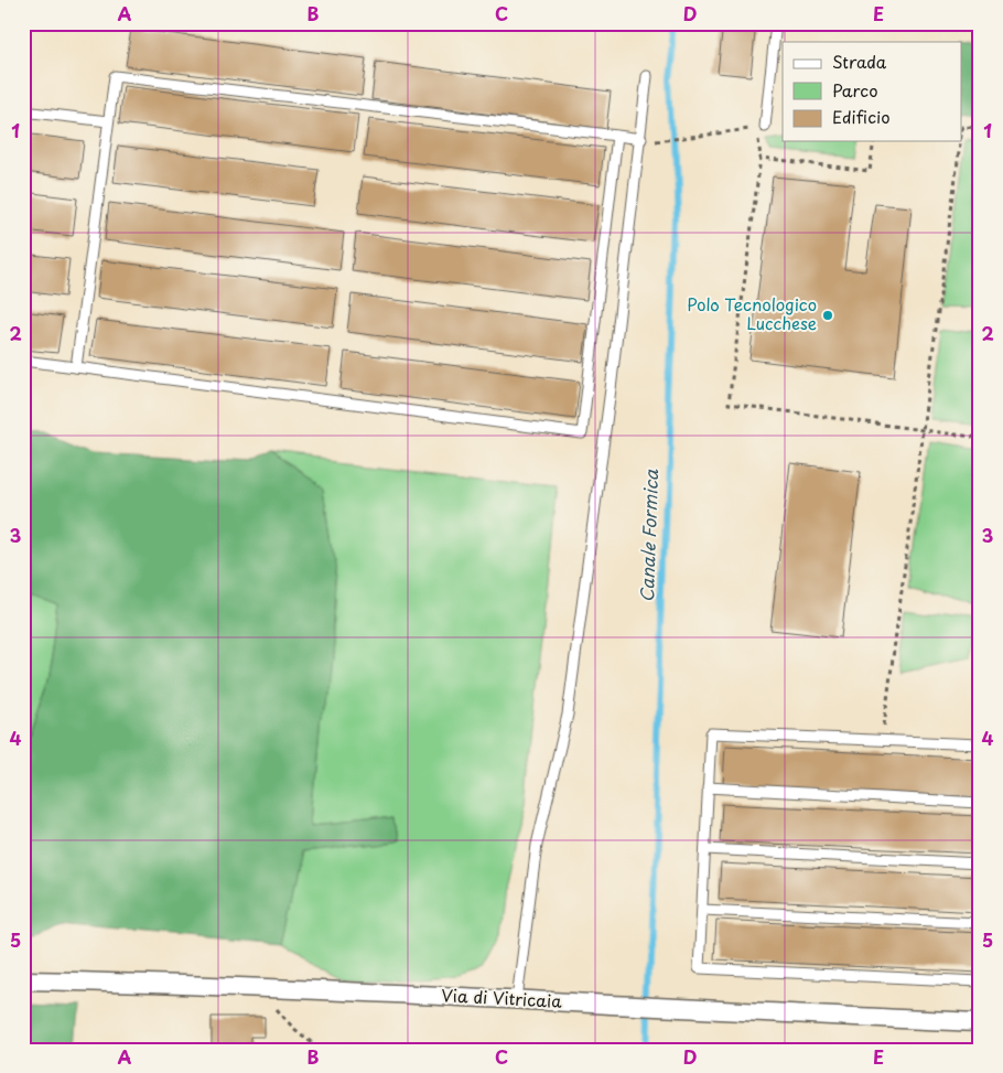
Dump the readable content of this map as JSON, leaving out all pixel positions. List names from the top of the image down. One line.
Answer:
{"streets":{"street":["Via di Vitricaia"]},"water":["Canale Formica"],"places":["Polo Tecnologico Lucchese"],"legend":["Strada","Parco","Edificio"],"grid":{"columns":["A","B","C","D","E"],"rows":["1","2","3","4","5"]}}
